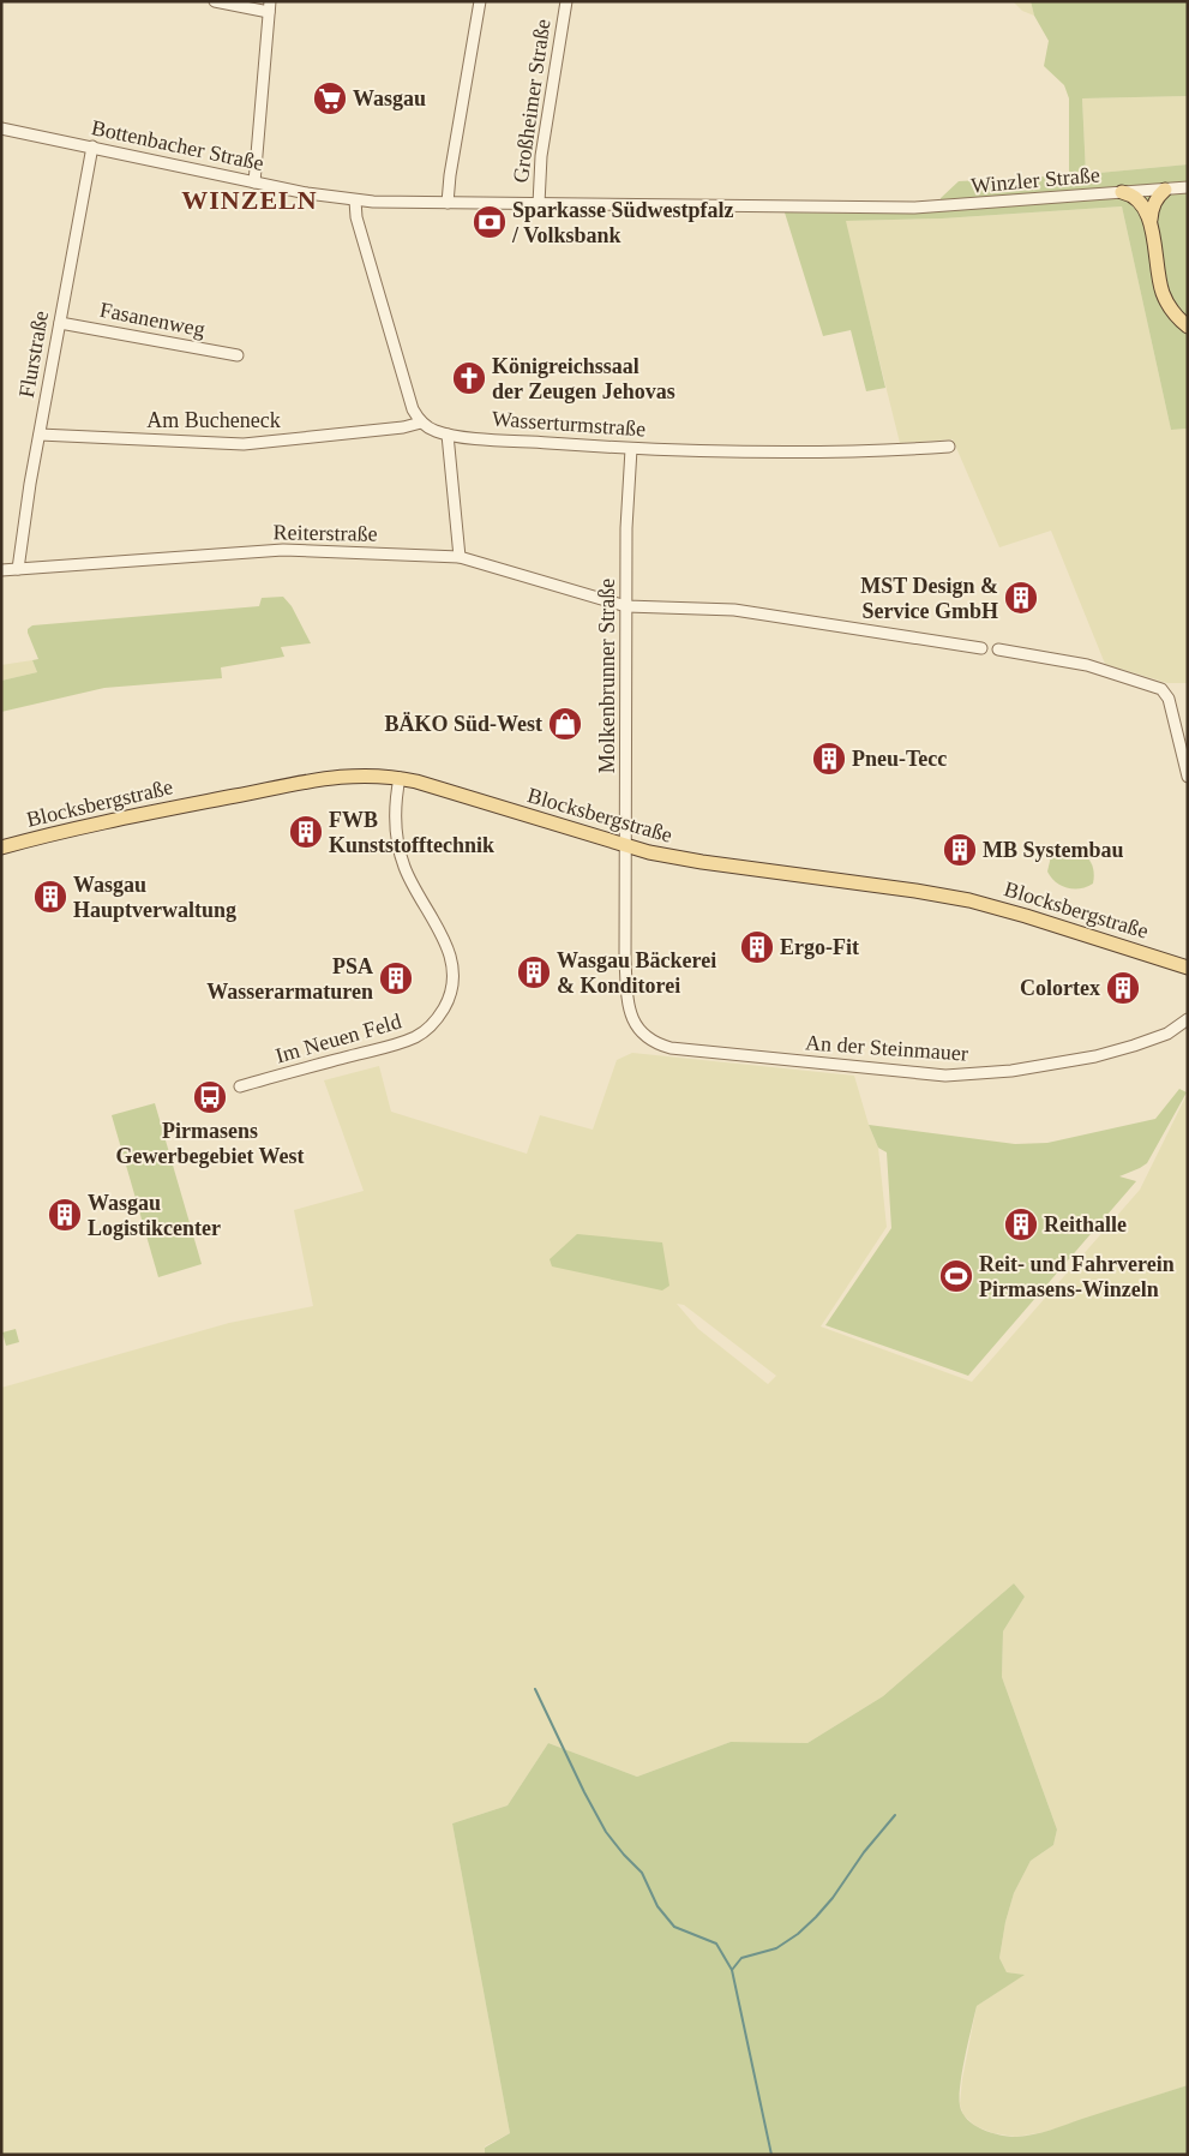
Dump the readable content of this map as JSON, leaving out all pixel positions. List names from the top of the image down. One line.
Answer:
{"streets":{"main road":["Blocksbergstraße"],"street":["Großheimer Straße","Bottenbacher Straße","Winzler Straße","Fasanenweg","Flurstraße","Am Bucheneck","Wasserturmstraße","Reiterstraße","Molkenbrunner Straße","Im Neuen Feld","An der Steinmauer"]},"crossings":[["Großheimer Straße","Bottenbacher Straße"],["Bottenbacher Straße","Winzler Straße"],["Bottenbacher Straße","Flurstraße"],["Fasanenweg","Flurstraße"],["Flurstraße","Am Bucheneck"],["Flurstraße","Reiterstraße"],["Am Bucheneck","Wasserturmstraße"],["Wasserturmstraße","Molkenbrunner Straße"],["Reiterstraße","Molkenbrunner Straße"],["Molkenbrunner Straße","Blocksbergstraße"],["Molkenbrunner Straße","An der Steinmauer"],["Blocksbergstraße","Im Neuen Feld"]],"districts":["WINZELN"],"places":{"supermarket":["Wasgau"],"bank":["Sparkasse Südwestpfalz / Volksbank"],"church":["Königreichssaal der Zeugen Jehovas"],"building":["MST Design & Service GmbH","Pneu-Tecc","FWB Kunststofftechnik","MB Systembau","Wasgau Hauptverwaltung","Ergo-Fit","Wasgau Bäckerei & Konditorei","PSA Wasserarmaturen","Colortex","Wasgau Logistikcenter","Reithalle"],"shop":["BÄKO Süd-West"],"bus stop":["Pirmasens Gewerbegebiet West"],"sports":["Reit- und Fahrverein Pirmasens-Winzeln"]}}
